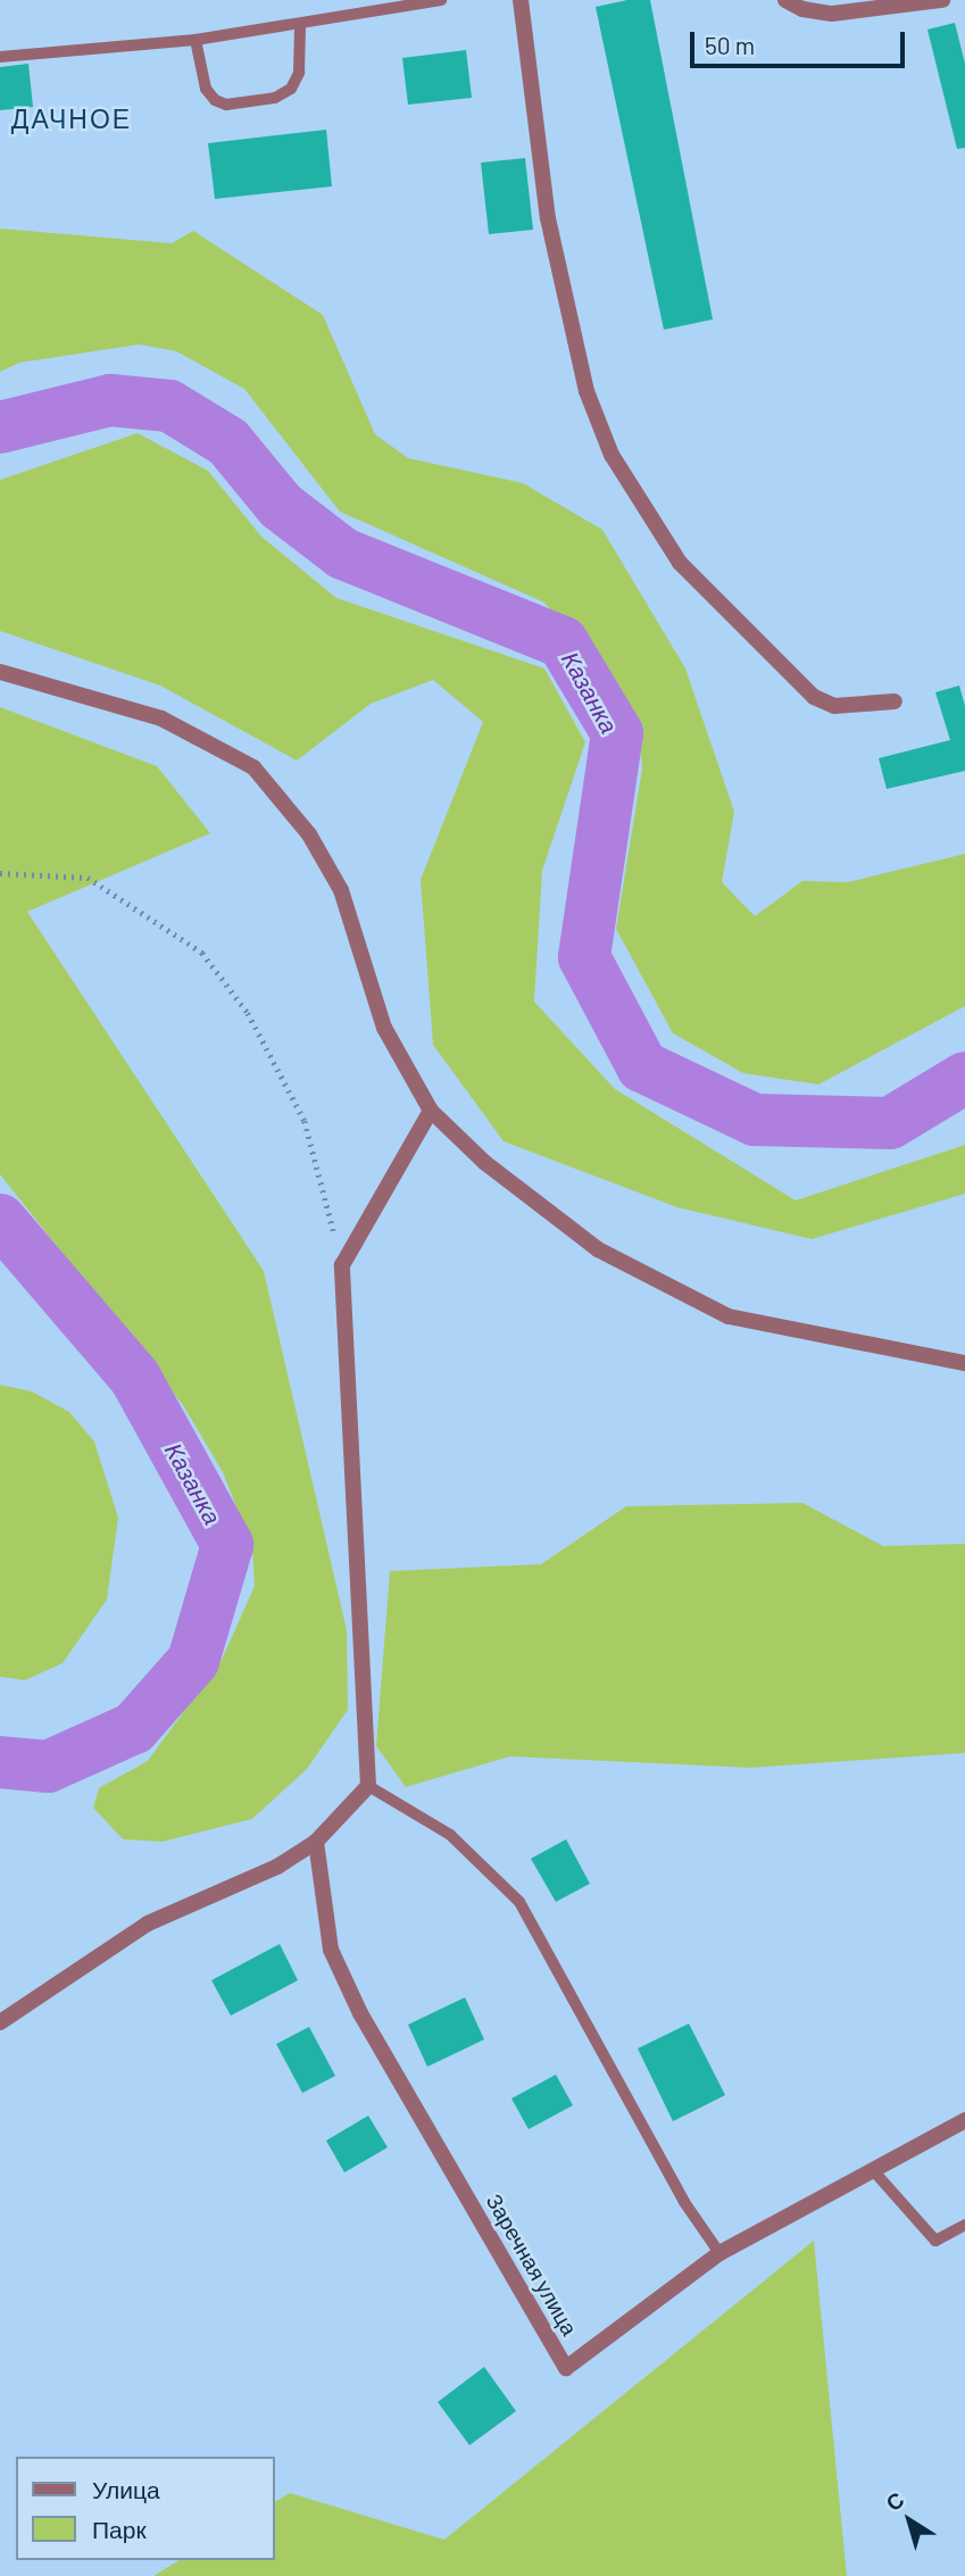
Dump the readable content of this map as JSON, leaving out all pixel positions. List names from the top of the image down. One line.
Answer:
{"streets":{"street":["Заречная улица"]},"districts":["ДАЧНОЕ"],"water":["Казанка"],"legend":["Улица","Парк"],"scale_bar":"50 m","north":"top left"}
